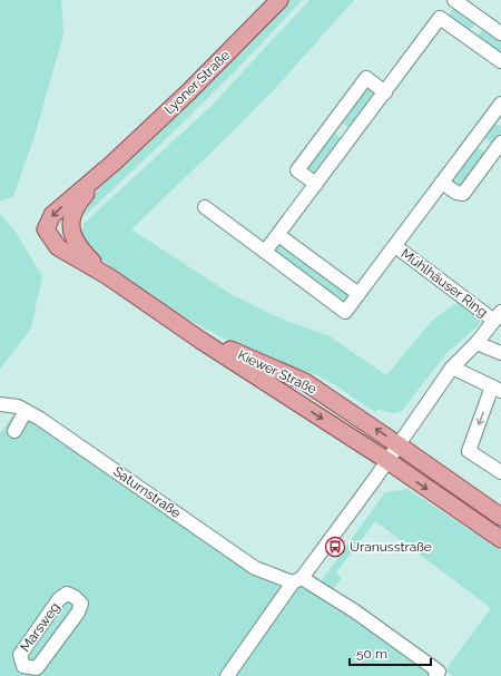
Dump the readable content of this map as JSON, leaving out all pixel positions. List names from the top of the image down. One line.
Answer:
{"streets":{"main road":["Lyoner Straße","Kiewer Straße"],"street":["Mühlhäuser Ring","Saturnstraße","Marsweg"]},"crossings":[["Lyoner Straße","Kiewer Straße"]],"places":{"bus stop":["Uranusstraße"]},"scale_bar":"50 m"}
